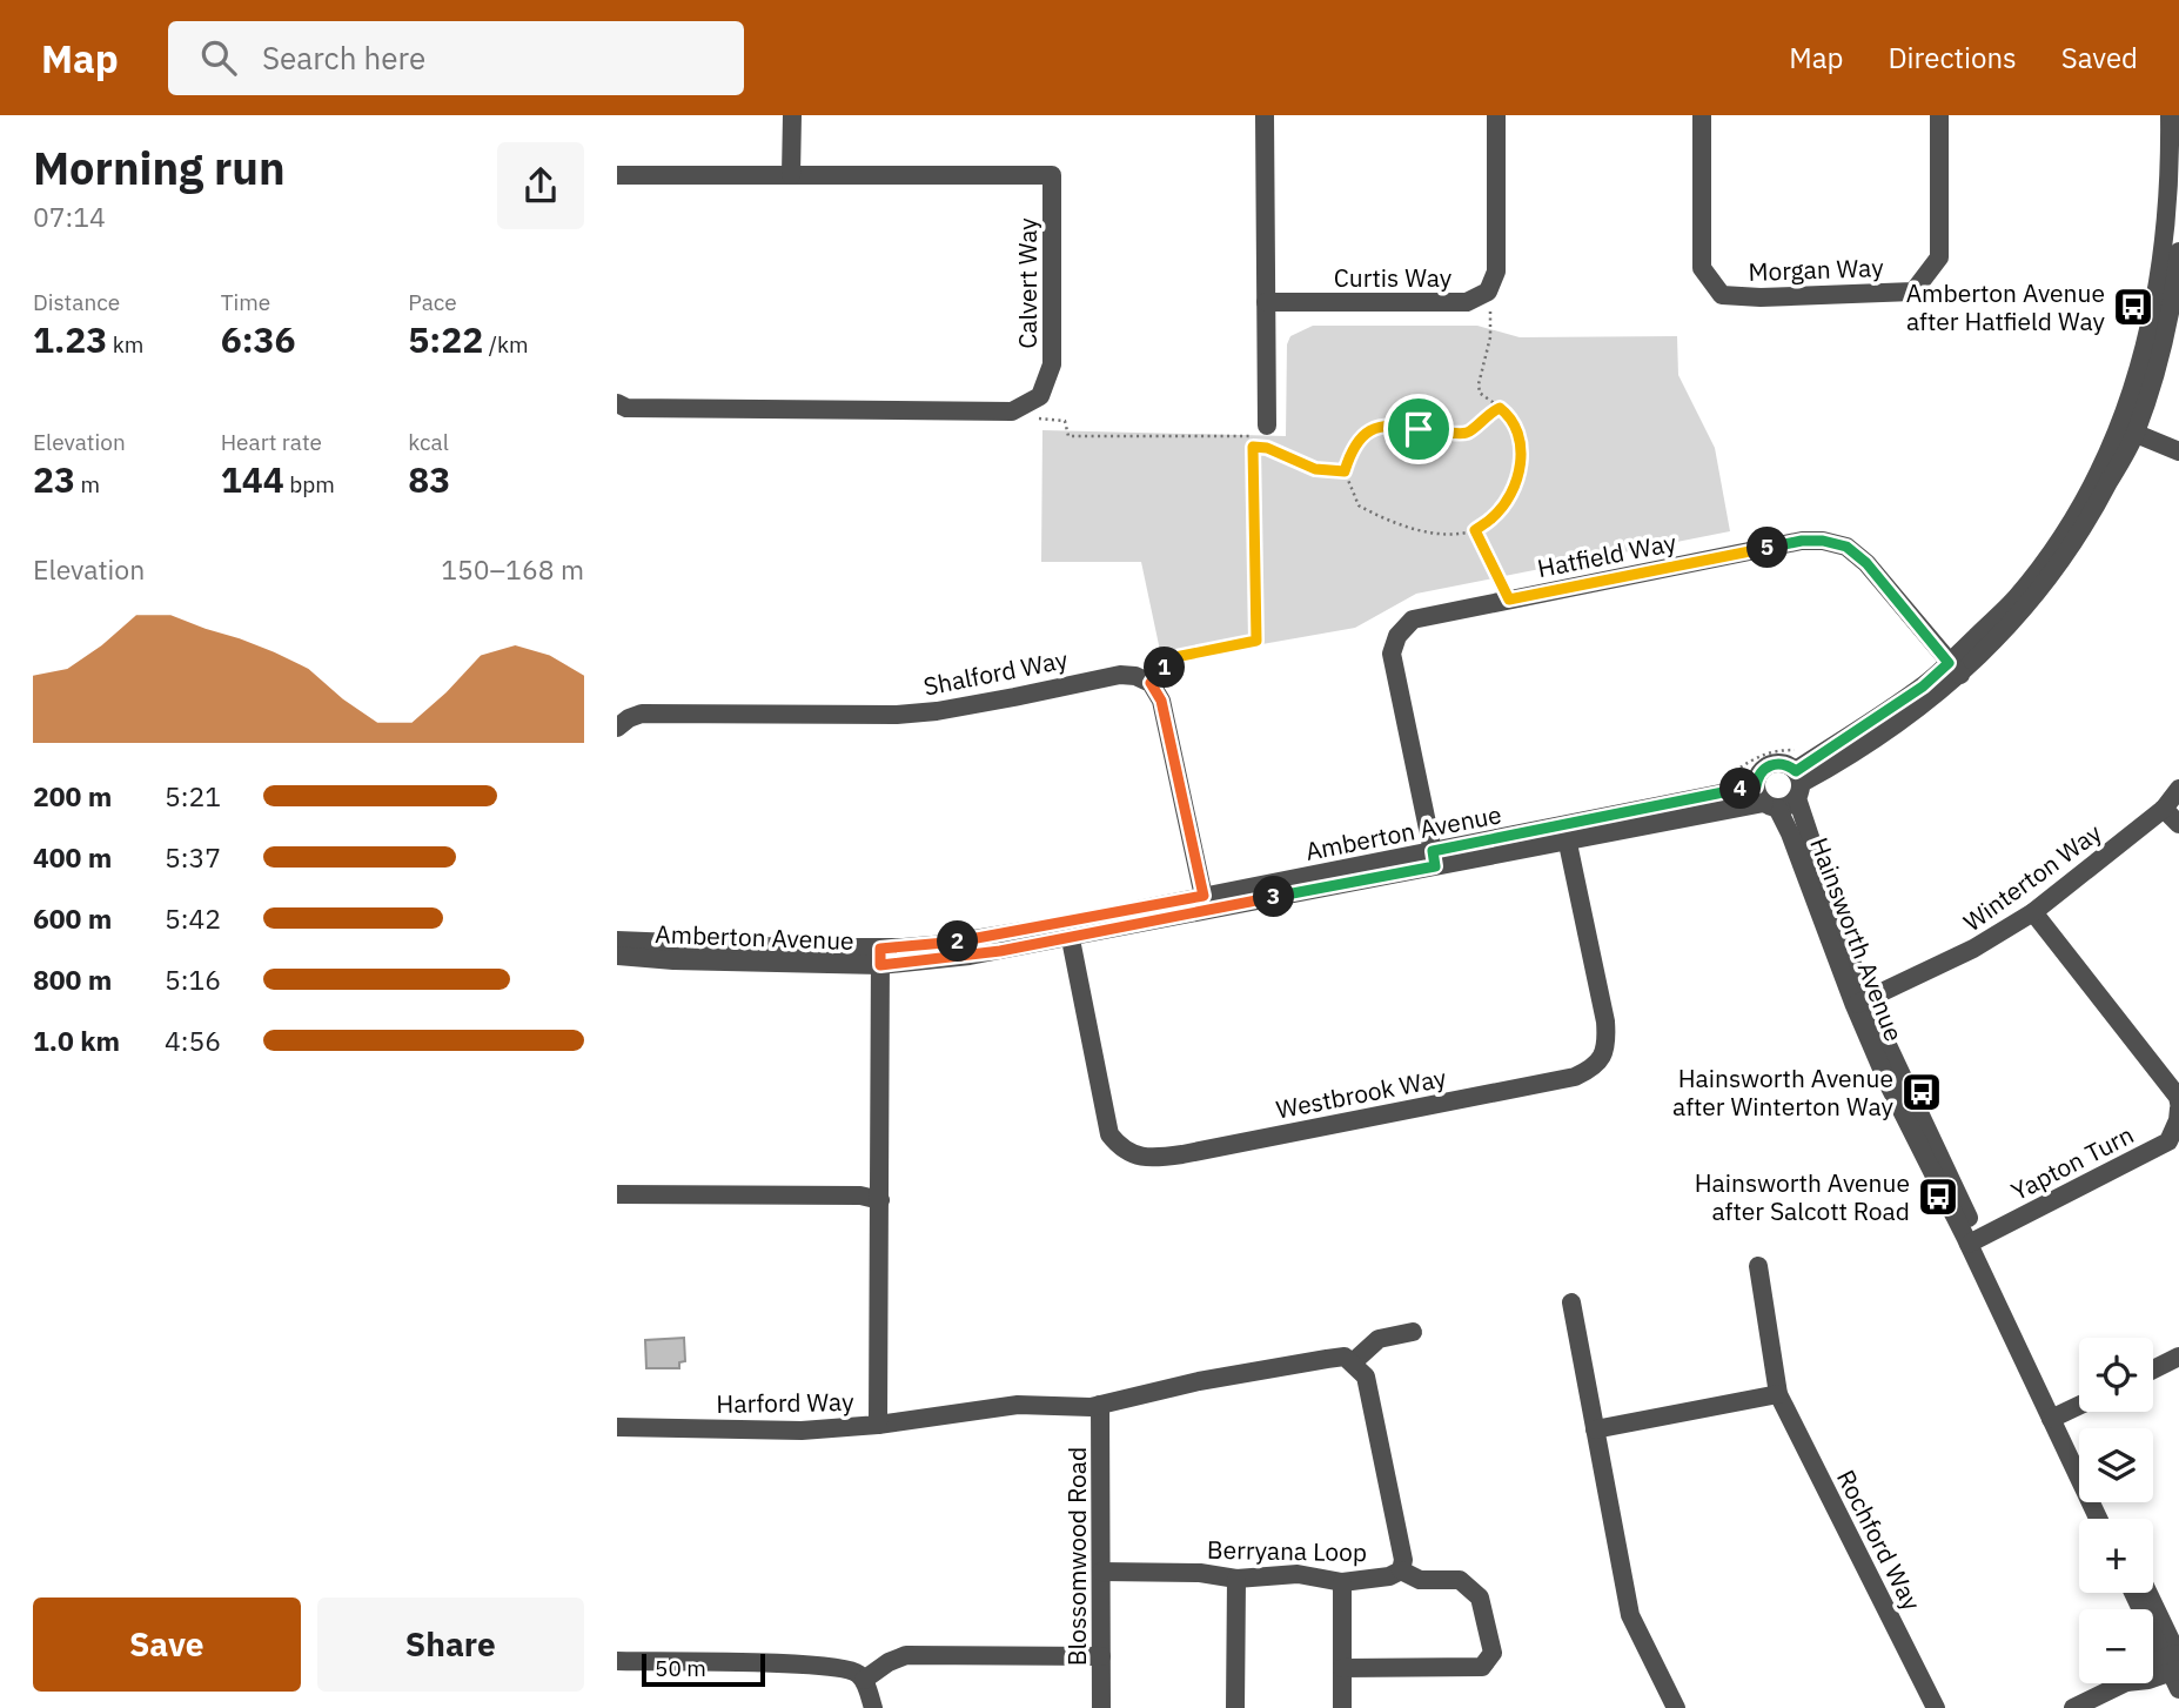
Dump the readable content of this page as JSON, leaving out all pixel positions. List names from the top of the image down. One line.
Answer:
{"streets":{"street":["Morgan Way","Curtis Way","Calvert Way","Hatfield Way","Shalford Way","Amberton Avenue","Winterton Way","Hainsworth Avenue","Westbrook Way","Yapton Turn","Harford Way","Rochford Way","Berryana Loop","Blossomwood Road"]},"crossings":[["Hatfield Way","Amberton Avenue"],["Amberton Avenue","Hainsworth Avenue"],["Amberton Avenue","Westbrook Way"],["Amberton Avenue","Harford Way"],["Winterton Way","Hainsworth Avenue"],["Winterton Way","Yapton Turn"],["Hainsworth Avenue","Yapton Turn"],["Berryana Loop","Blossomwood Road"]],"places":{"bus stop":["Amberton Avenue after Hatfield Way","Hainsworth Avenue after Winterton Way","Hainsworth Avenue after Salcott Road"]},"scale_bar":"50 m","page":{"header":"Map","search":"Search here","nav":["Map","Directions","Saved"],"heading":["Morning run","07:14"],"stats":[["Distance","1.23 km"],["Time","6:36"],["Pace","5:22 /km"],["Elevation","23 m"],["Heart rate","144 bpm"],["kcal","83"]],"pins":["5","1","4","3","2"],"chart":["Elevation","150–168 m"],"list":[{"name":"200 m","note":"5:21"},{"name":"400 m","note":"5:37"},{"name":"600 m","note":"5:42"},{"name":"800 m","note":"5:16"},{"name":"1.0 km","note":"4:56"}],"map_buttons":["+","−"],"buttons":["Save","Share"],"scale":"50 m"}}
